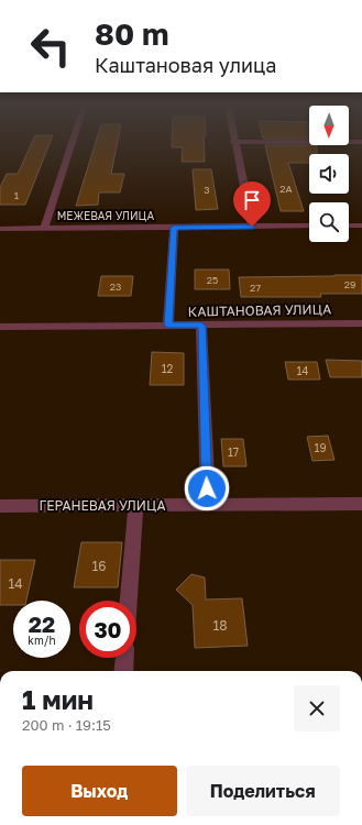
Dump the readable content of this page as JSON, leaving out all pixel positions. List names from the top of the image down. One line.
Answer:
{"streets":{"street":["МЕЖЕВАЯ УЛИЦА","КАШТАНОВАЯ УЛИЦА","ГЕРАНЕВАЯ УЛИЦА"]},"house_numbers":["2А","3","1","25","29","23","27","12","14","19","17","16","14","18"],"north":"bottom","page":{"turn":["80 m","Каштановая улица"],"speed":"22 km/h","limit":"30","heading":["1 мин","200 m · 19:15"],"buttons":["Выход","Поделиться"]}}
